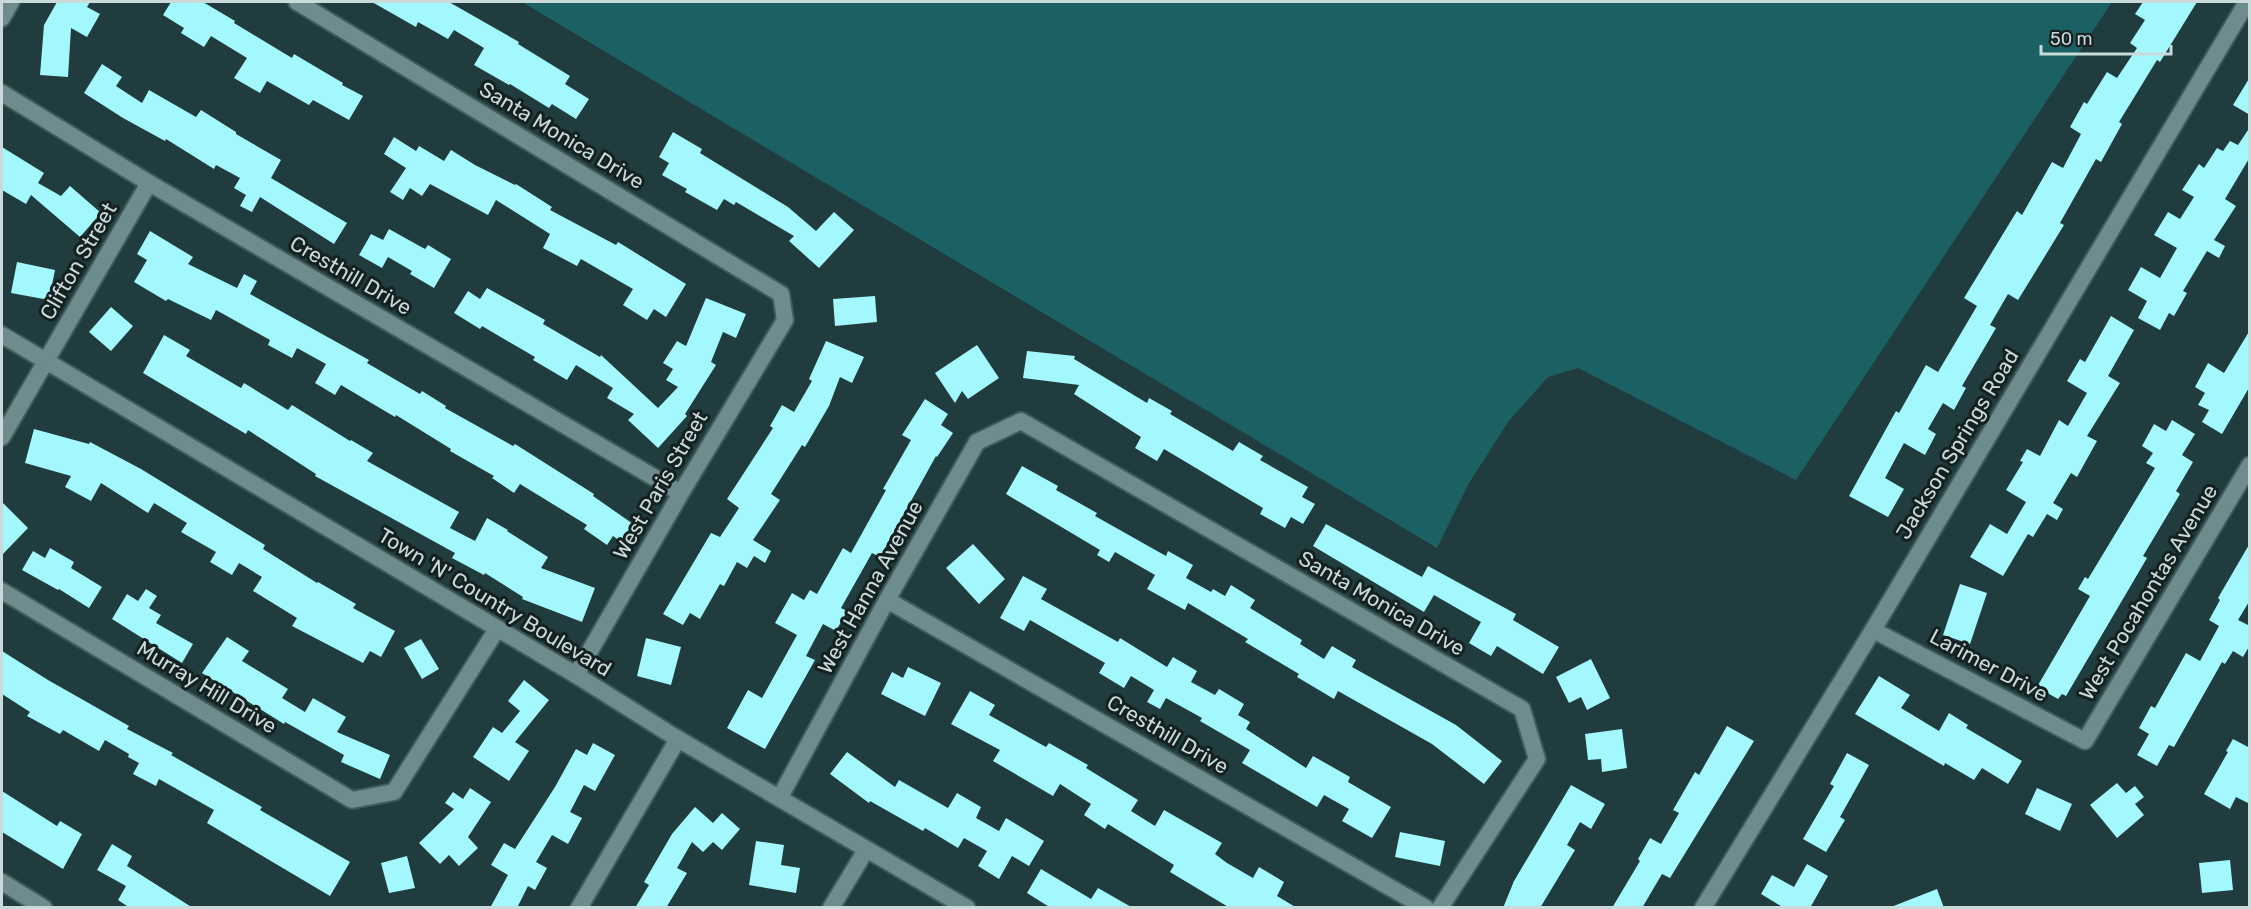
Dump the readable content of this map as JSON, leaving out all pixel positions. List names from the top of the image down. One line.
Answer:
{"streets":{"street":["Santa Monica Drive","Clifton Street","Cresthill Drive","Jackson Springs Road","West Paris Street","West Hanna Avenue","West Pocahontas Avenue","Town 'N' Country Boulevard","Larimer Drive","Murray Hill Drive"]},"crossings":[["Santa Monica Drive","West Paris Street"],["Santa Monica Drive","West Hanna Avenue"],["Clifton Street","Cresthill Drive"],["Clifton Street","Town 'N' Country Boulevard"],["Cresthill Drive","West Paris Street"],["Cresthill Drive","West Hanna Avenue"],["Jackson Springs Road","Larimer Drive"],["West Paris Street","Town 'N' Country Boulevard"],["West Hanna Avenue","Town 'N' Country Boulevard"],["West Pocahontas Avenue","Larimer Drive"],["Town 'N' Country Boulevard","Murray Hill Drive"]],"scale_bar":"50 m"}
